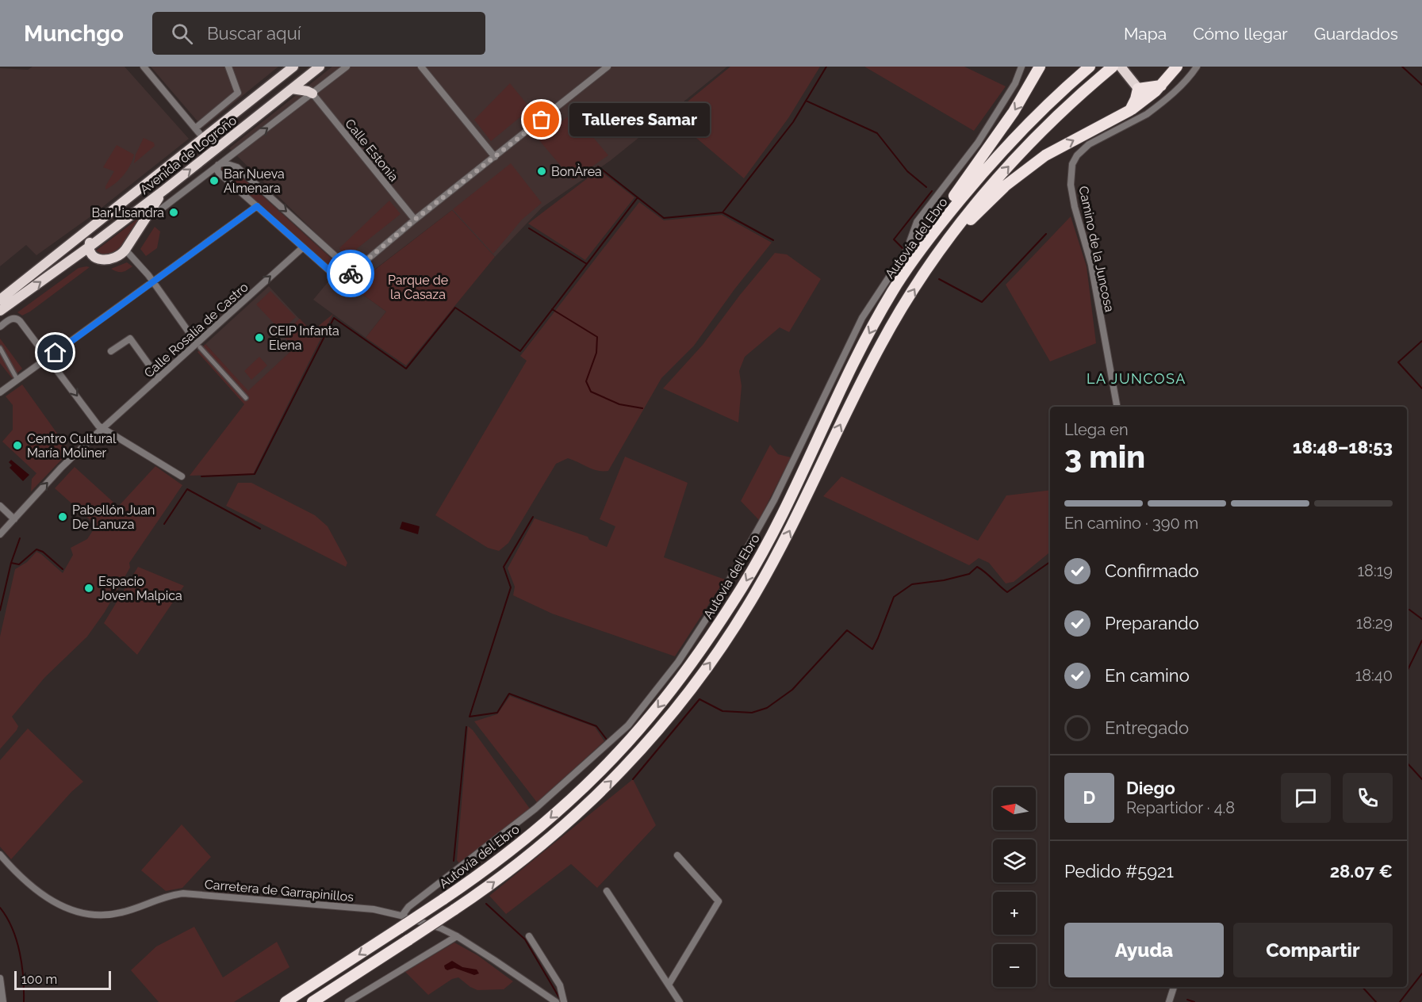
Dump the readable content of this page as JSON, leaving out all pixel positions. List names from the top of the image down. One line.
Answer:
{"streets":{"highway":["Avenida de Logroño","Autovía del Ebro"],"street":["Calle Estonia","Camino de la Juncosa","Calle Rosalía de Castro","Carretera de Garrapinillos"]},"one_way":["Calle Rosalía de Castro"],"districts":["LA JUNCOSA"],"parks":["Parque de la Casaza"],"places":["Talleres Samar","BonÀrea","Bar Nueva Almenara","Bar Lisandra","CEIP Infanta Elena","Centro Cultural María Moliner","Pabellón Juan De Lanuza","Espacio Joven Malpica"],"scale_bar":"100 m","north":"left","page":{"header":"Munchgo","search":"Buscar aquí","nav":["Mapa","Cómo llegar","Guardados"],"bubble":"Talleres Samar","heading":["3 min","Llega en","18:48–18:53"],"panel":["Diego","Repartidor · 4.8","Pedido #5921","28.07 €"],"bar":"En camino · 390 m","list":[["Confirmado","18:19"],["Preparando","18:29"],["En camino","18:40"],"Entregado"],"round":"D","map_buttons":["+","−"],"buttons":["Ayuda","Compartir"],"scale":"100 m"}}
